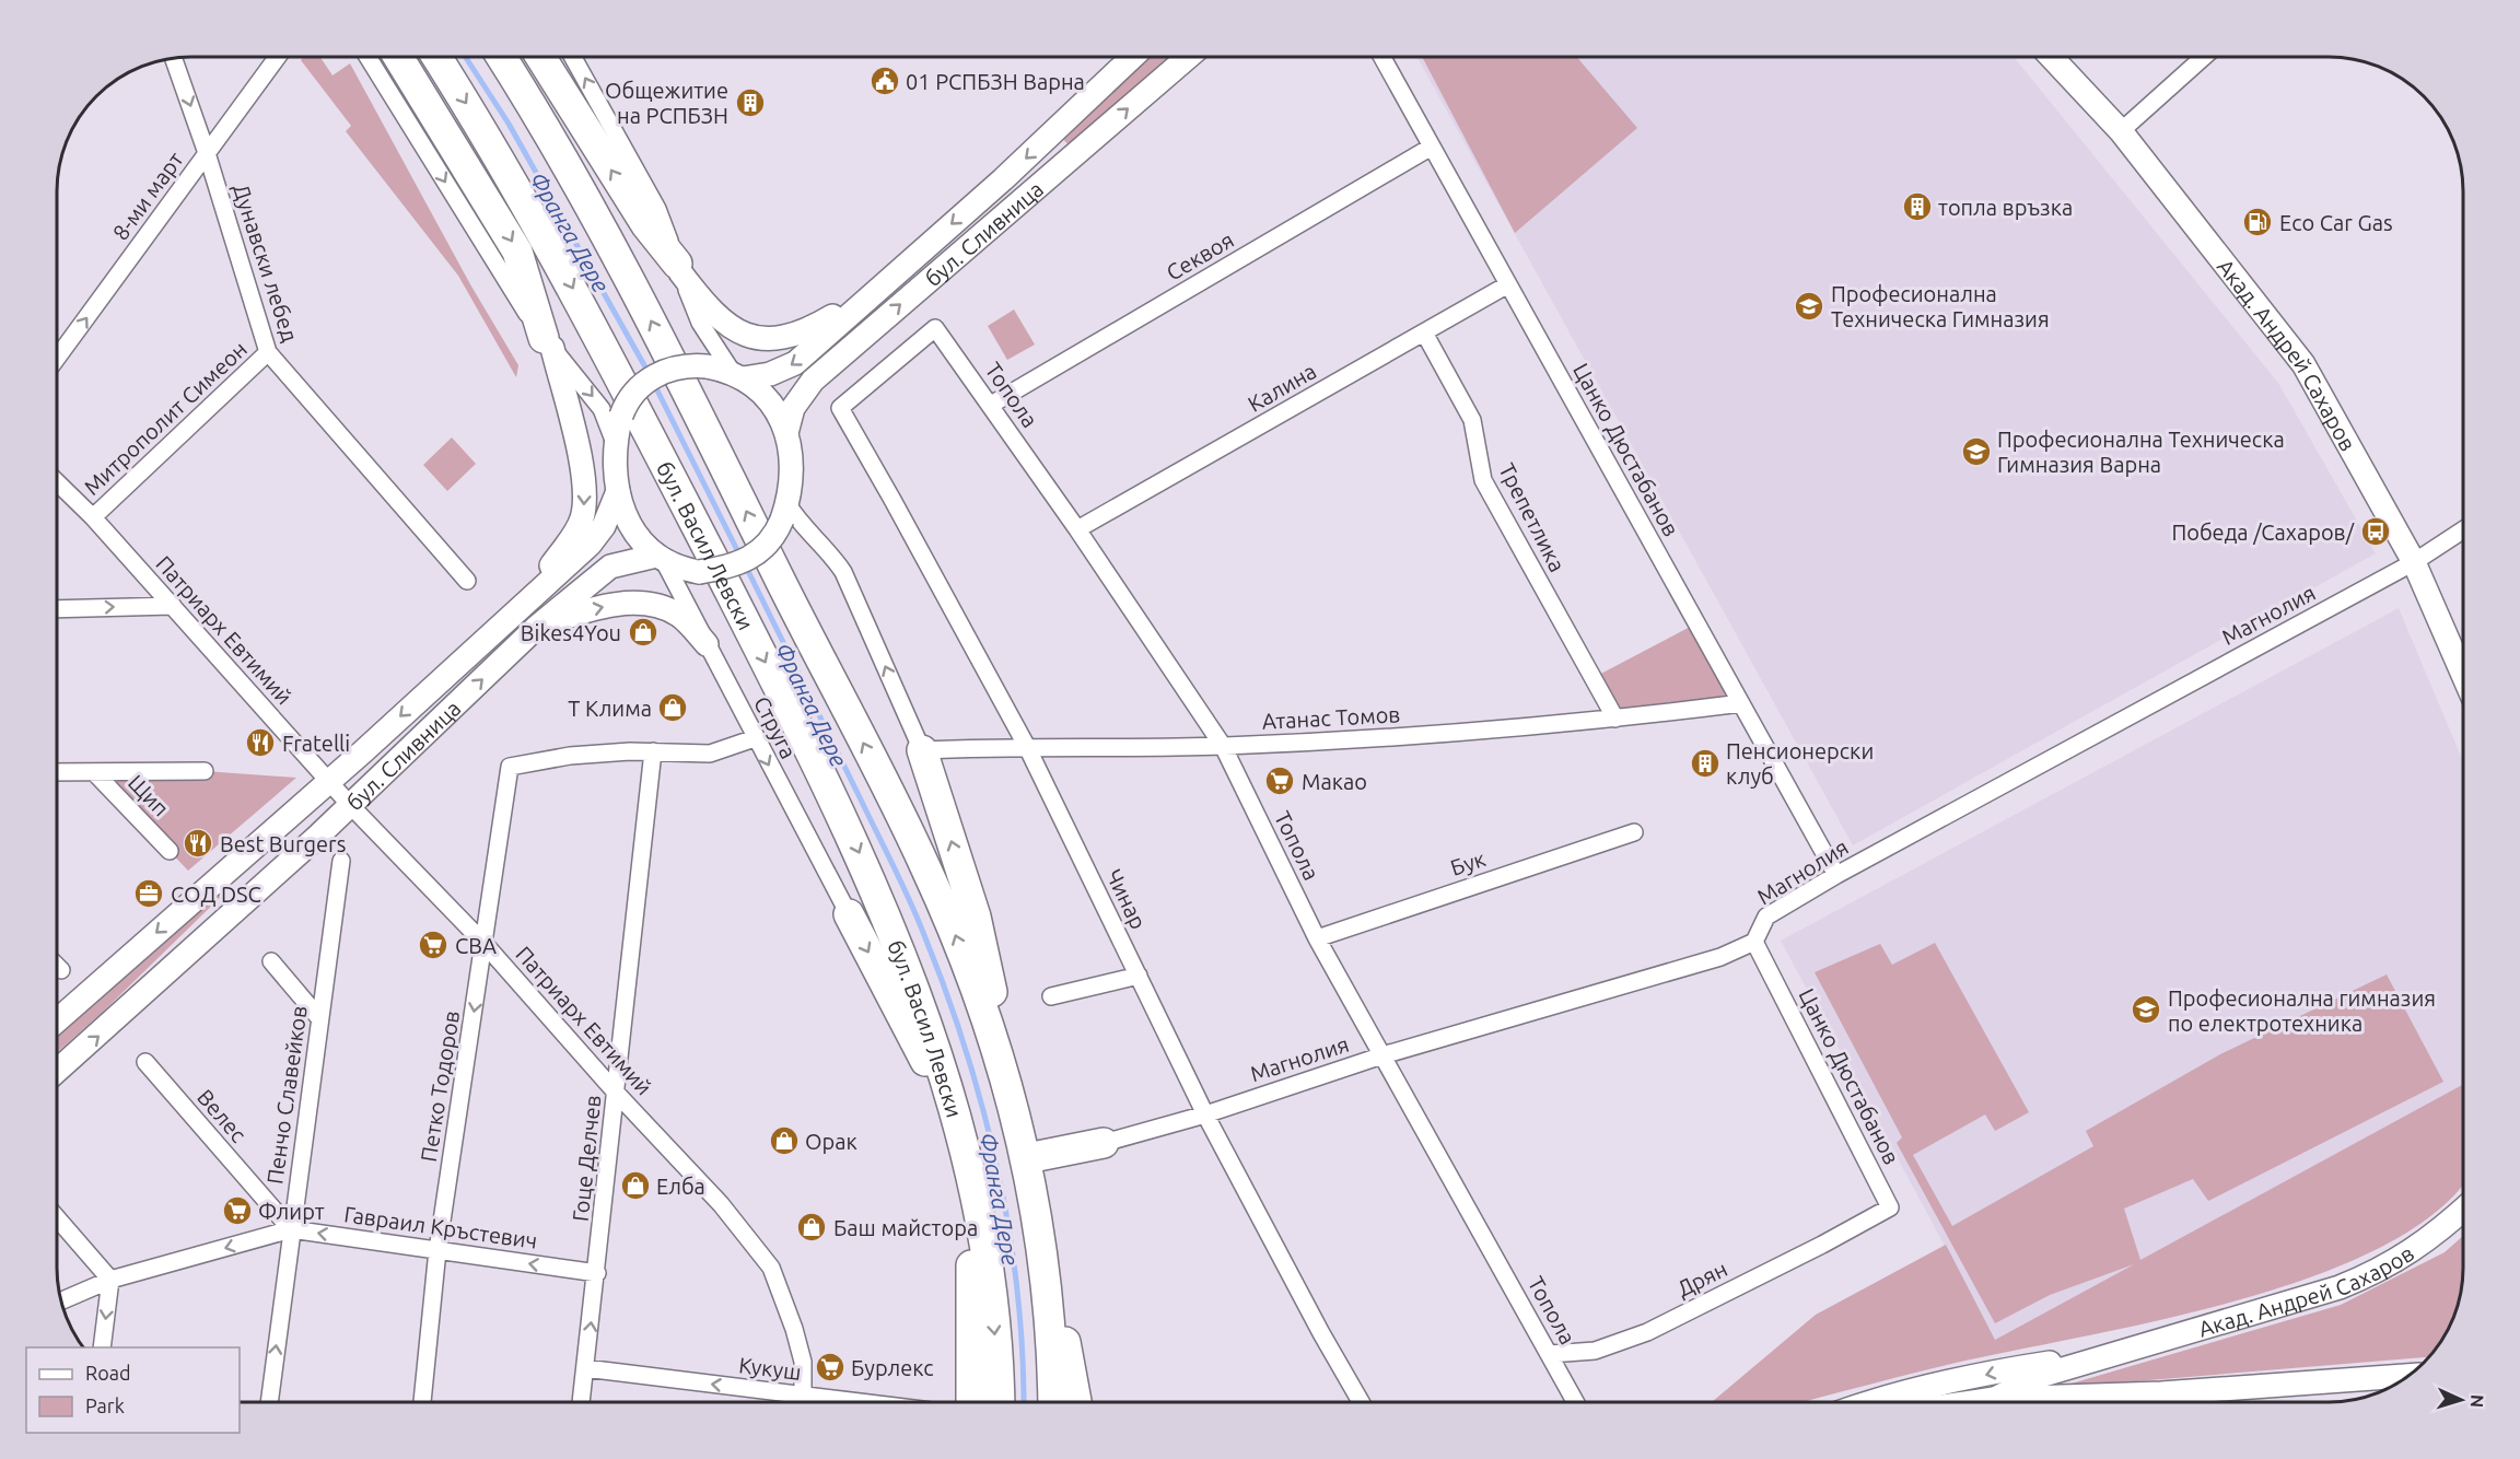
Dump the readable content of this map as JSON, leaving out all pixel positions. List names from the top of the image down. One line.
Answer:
{"streets":{"highway":["бул. Васил Левски"],"main road":["бул. Сливница","Акад. Андрей Сахаров"],"street":["8-ми март","Секвоя","Дунавски лебед","Калина","Топола","Митрополит Симеон","Цанко Дюстабанов","Трепетлика","Магнолия","Патриарх Евтимий","Атанас Томов","Струга","Щип","Бук","Чинар","Петко Тодоров","Пенчо Славейков","Велес","Гоце Делчев","Гавраил Кръстевич","Дрян","Кукуш"]},"crossings":[["8-ми март","Дунавски лебед"],["бул. Сливница","Патриарх Евтимий"],["бул. Сливница","Струга"],["Секвоя","Топола"],["Секвоя","Цанко Дюстабанов"],["Дунавски лебед","Митрополит Симеон"],["Акад. Андрей Сахаров","Магнолия"],["Калина","Топола"],["Калина","Цанко Дюстабанов"],["Калина","Трепетлика"],["Топола","Магнолия"],["Топола","Атанас Томов"],["Топола","Бук"],["Топола","Чинар"],["Топола","Дрян"],["Митрополит Симеон","Патриарх Евтимий"],["Цанко Дюстабанов","Магнолия"],["Цанко Дюстабанов","Атанас Томов"],["Цанко Дюстабанов","Дрян"],["Трепетлика","Атанас Томов"],["Магнолия","Чинар"],["Патриарх Евтимий","Петко Тодоров"],["Патриарх Евтимий","Гоце Делчев"],["Патриарх Евтимий","Кукуш"],["Атанас Томов","Чинар"],["Петко Тодоров","Гоце Делчев"],["Петко Тодоров","Гавраил Кръстевич"],["Пенчо Славейков","Велес"],["Пенчо Славейков","Гавраил Кръстевич"],["Велес","Гавраил Кръстевич"],["Гоце Делчев","Гавраил Кръстевич"],["Гоце Делчев","Кукуш"]],"one_way":["8-ми март","Петко Тодоров","Гавраил Кръстевич","Кукуш"],"water":["Франга Дере"],"places":{"public building":["01 РСПБЗН Варна"],"building":["Общежитие на РСПБЗН","топла връзка","Пенсионерски клуб"],"fuel station":["Eco Car Gas"],"school or university":["Професионална Техническа Гимназия","Професионална Техническа Гимназия Варна","Професионална гимназия по електротехника"],"bus stop":["Победа /Сахаров/"],"shop":["Bikes4You","Т Клима","Орак","Елба","Баш майстора"],"restaurant":["Fratelli","Best Burgers"],"supermarket":["Макао","CBA","Флирт","Бурлекс"],"office":["СОД DSC"]},"legend":["Road","Park"],"north":"right"}
